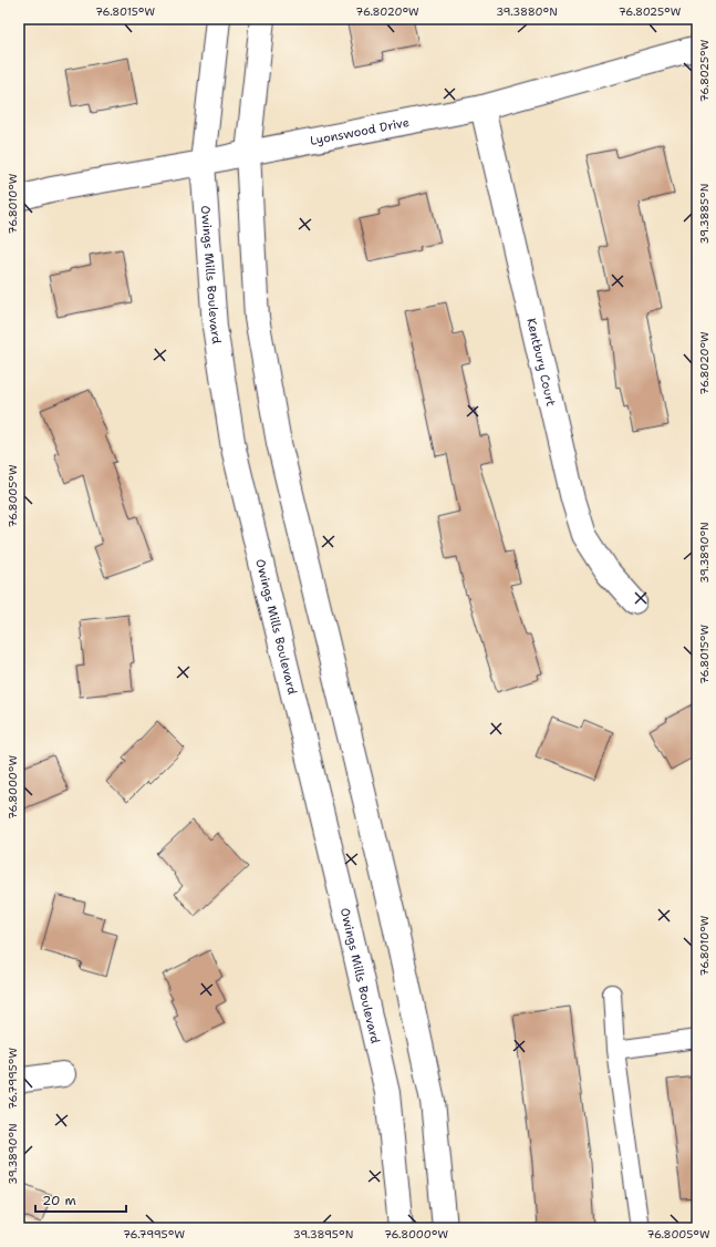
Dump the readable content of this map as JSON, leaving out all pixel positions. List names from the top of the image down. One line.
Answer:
{"streets":{"main road":["Lyonswood Drive","Owings Mills Boulevard","Kentbury Court"]},"crossings":[["Lyonswood Drive","Owings Mills Boulevard"],["Lyonswood Drive","Kentbury Court"]],"scale_bar":"20 m","coordinates":["76.8015°W","76.8020°W","39.3880°N","76.8025°W","76.8010°W","39.3885°N","76.8005°W","39.3890°N","76.8000°W","76.7995°W","39.3895°N"]}
